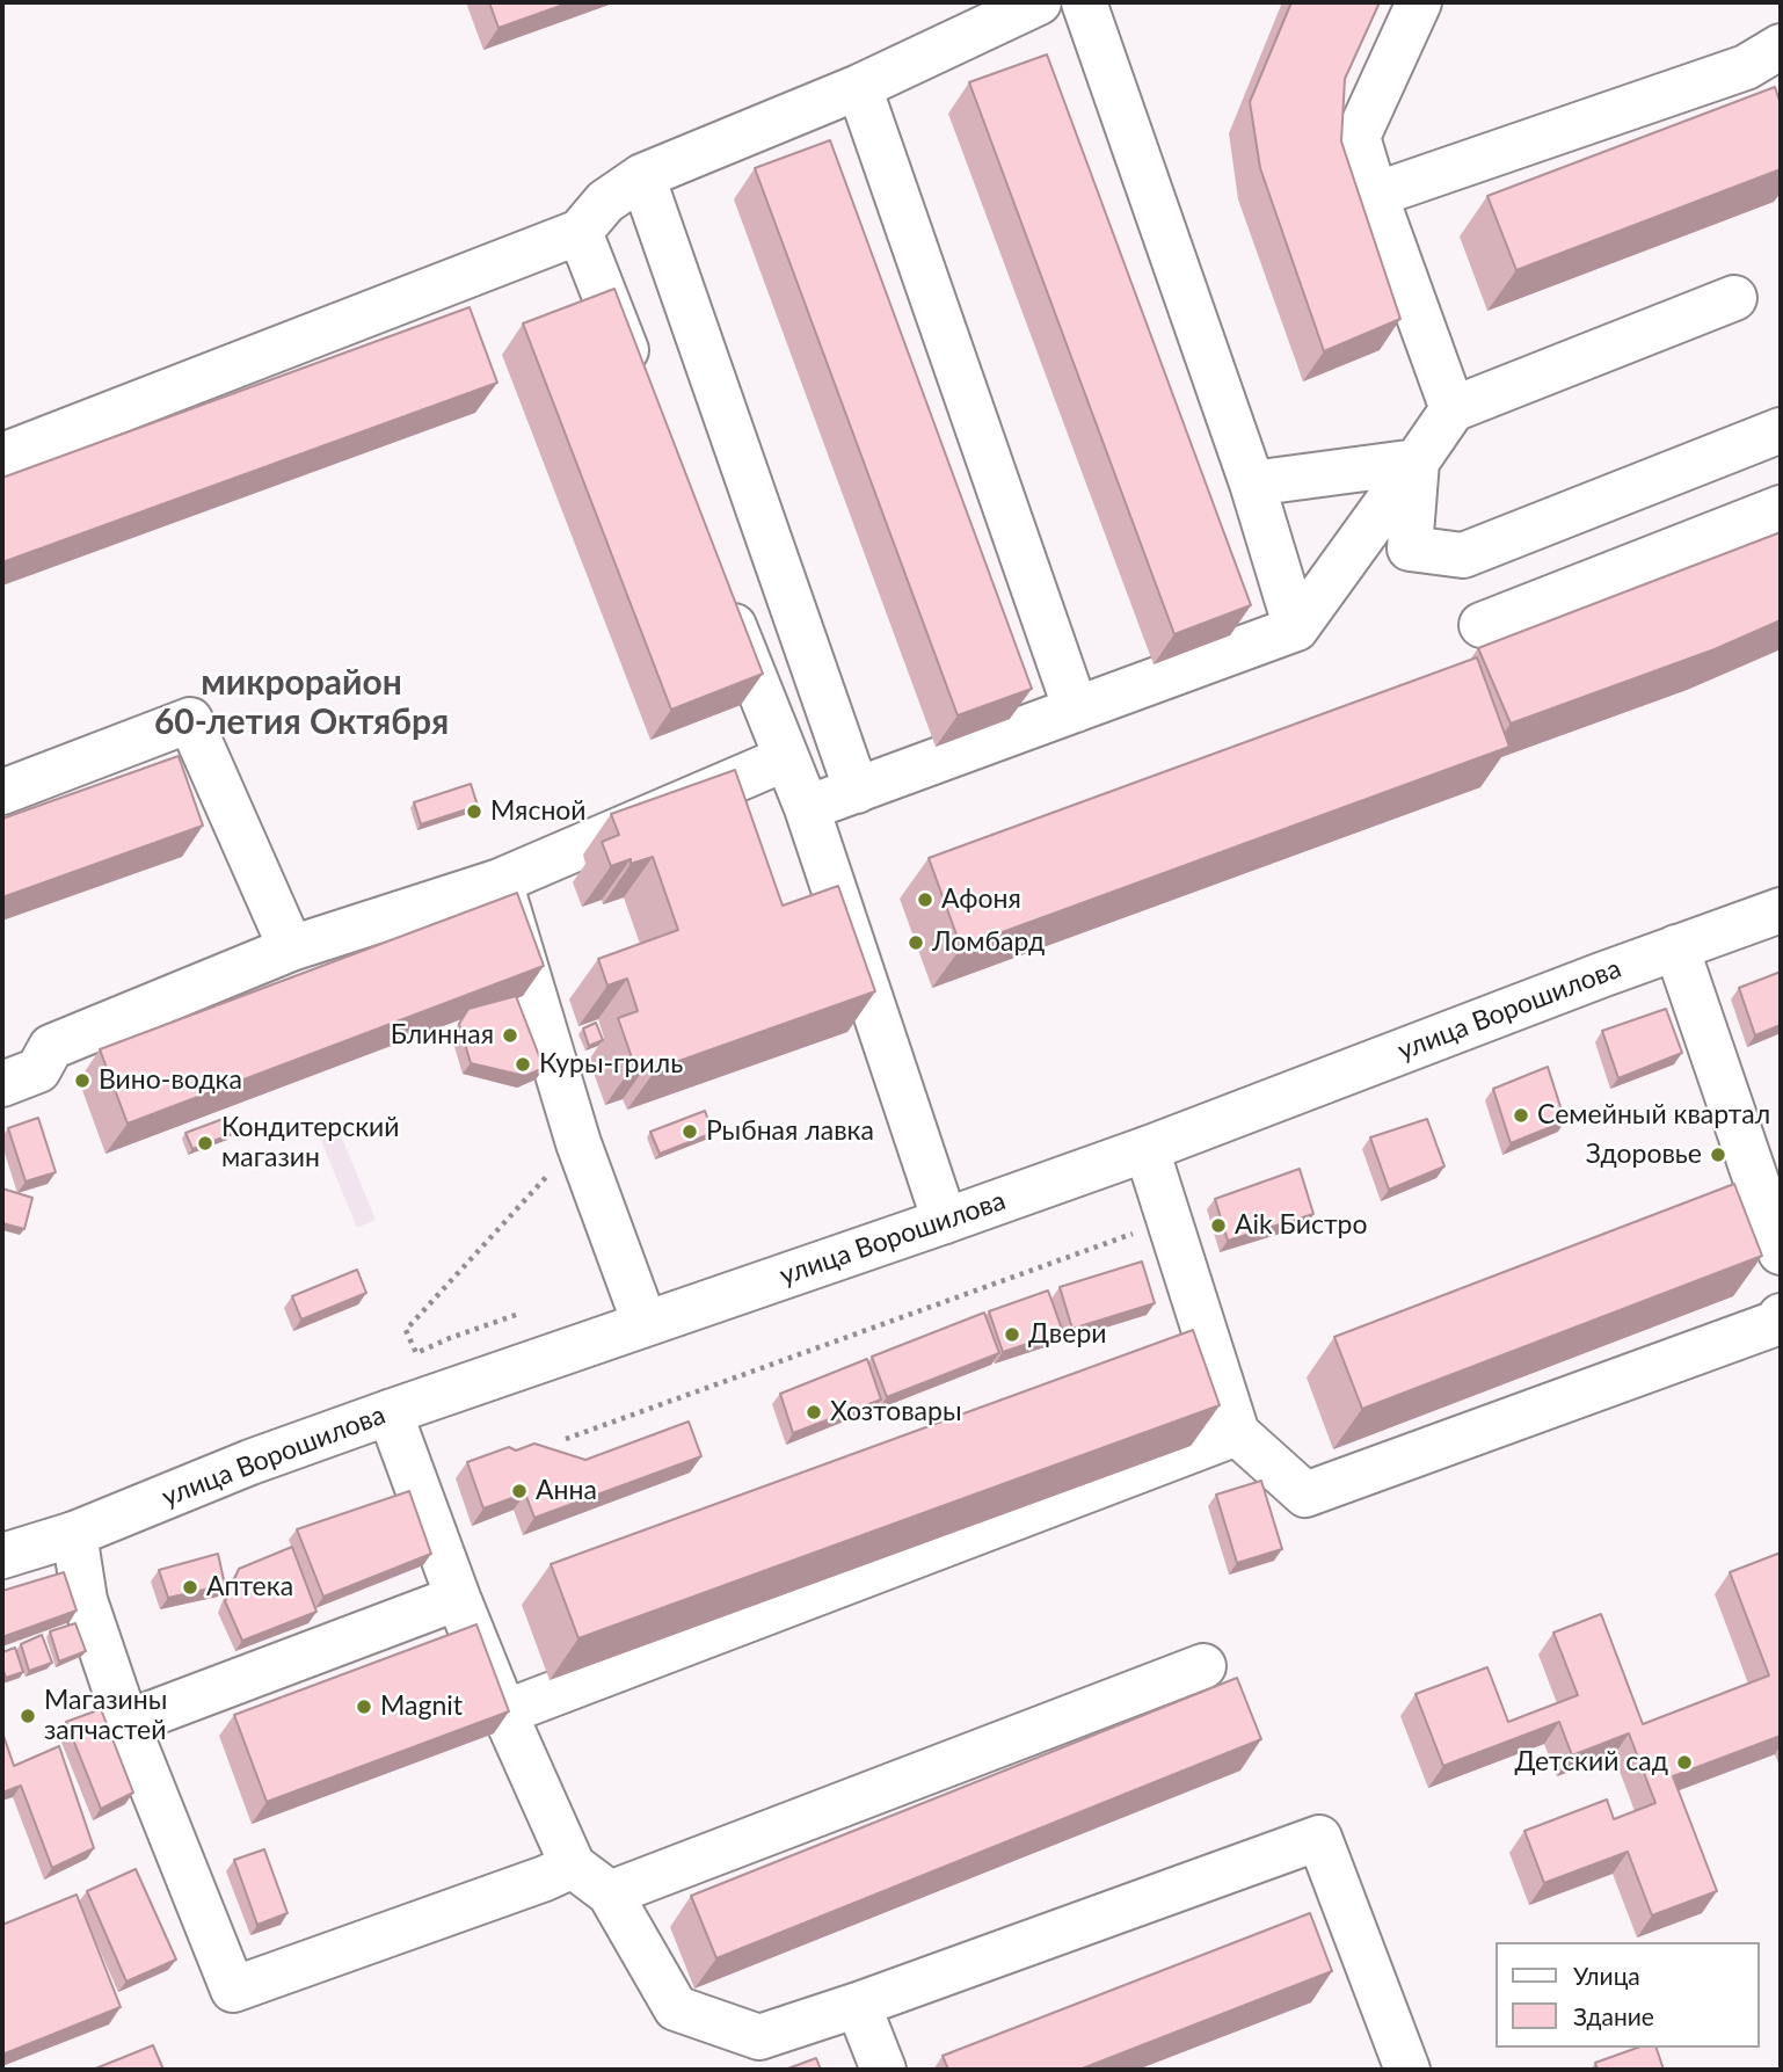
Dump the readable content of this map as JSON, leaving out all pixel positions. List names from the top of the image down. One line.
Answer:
{"streets":{"main road":["улица Ворошилова"]},"districts":["микрорайон 60-летия Октября"],"places":["Мясной","Афоня","Ломбард","Блинная","Куры-гриль","Вино-водка","Семейный квартал","Рыбная лавка","Кондитерский магазин","Здоровье","Aik Бистро","Двери","Хозтовары","Анна","Аптека","Magnit","Магазины запчастей","Детский сад"],"legend":["Улица","Здание"]}
